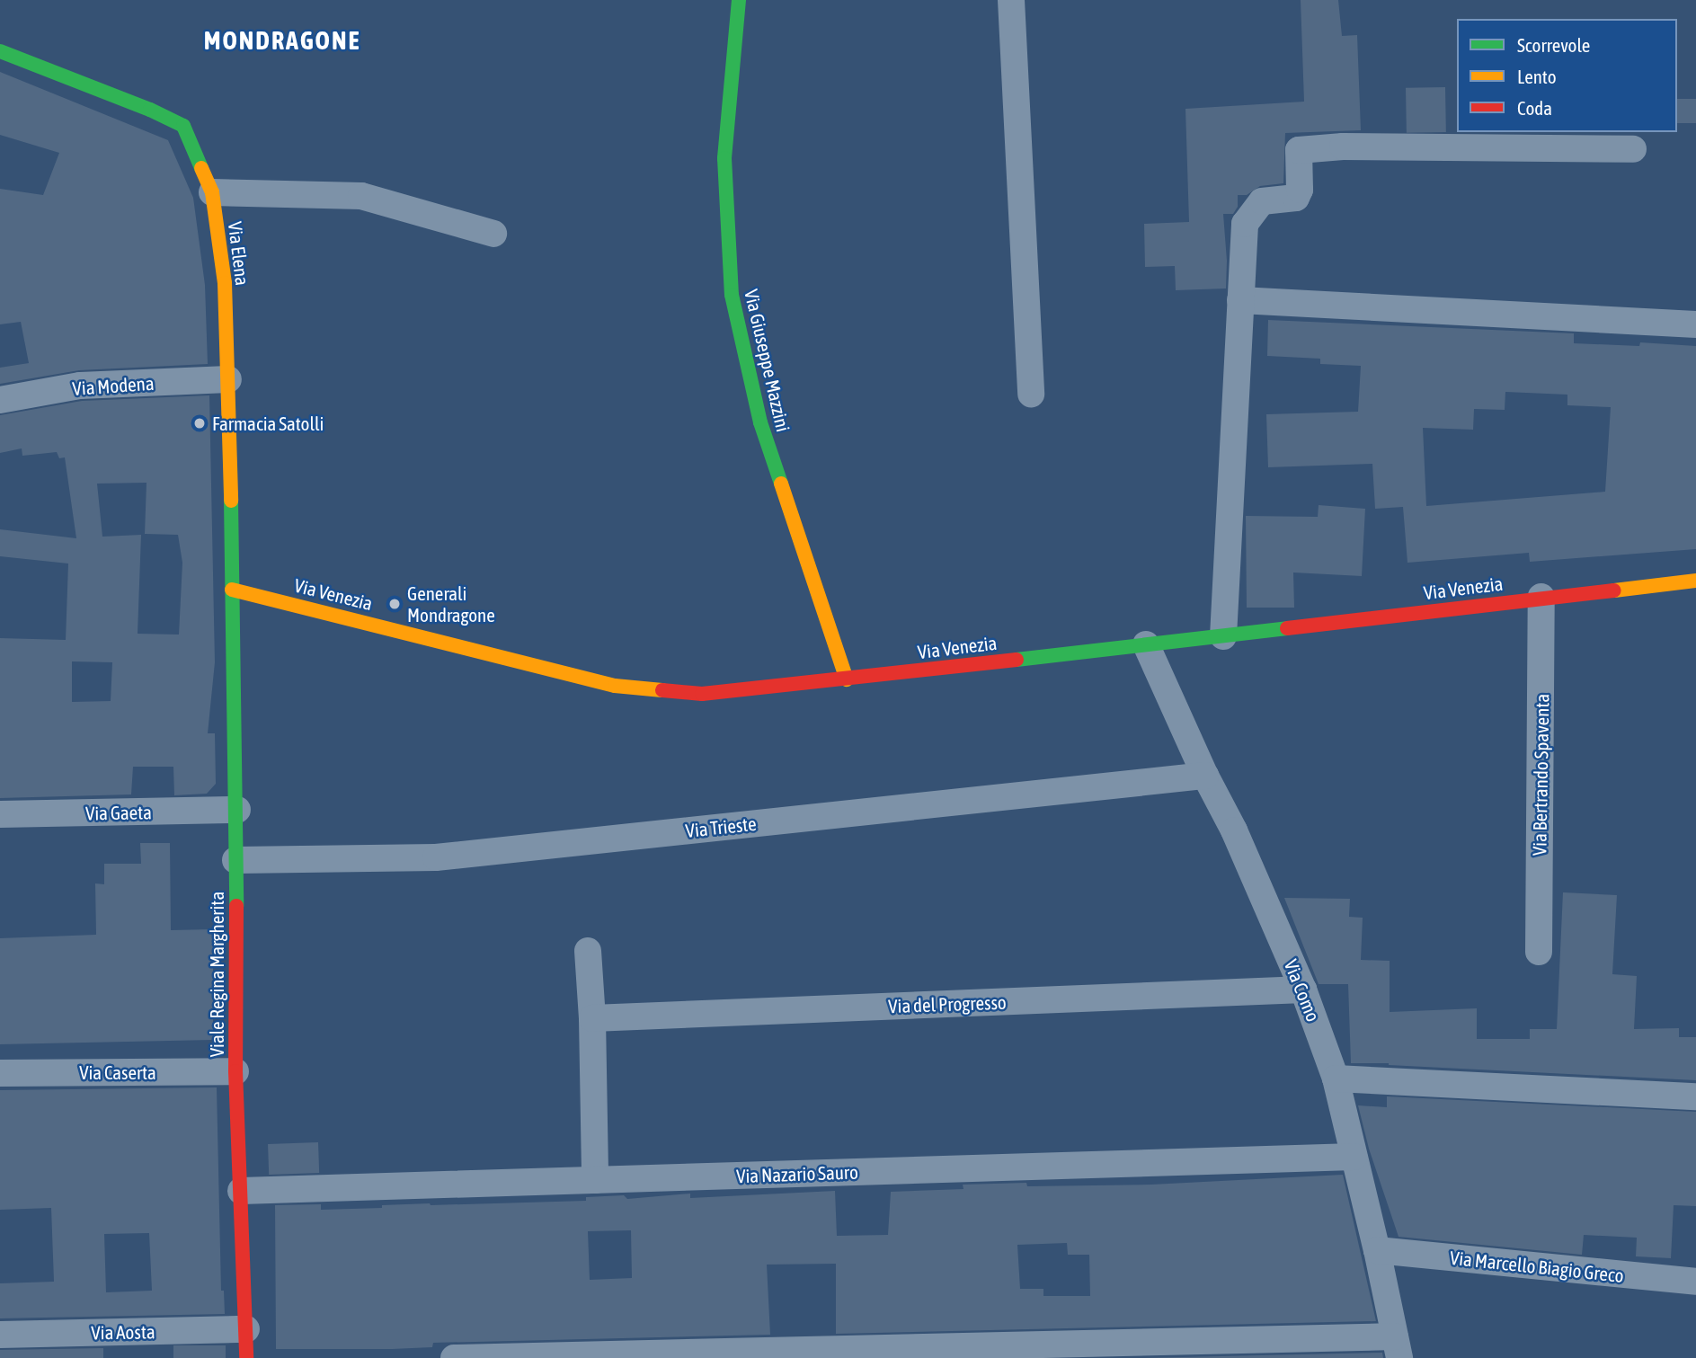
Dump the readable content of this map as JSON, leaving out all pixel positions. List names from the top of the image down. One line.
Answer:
{"streets":{"street":["Via Elena","Via Giuseppe Mazzini","Via Modena","Via Venezia","Via Bertrando Spaventa","Via Gaeta","Via Trieste","Viale Regina Margherita","Via Como","Via del Progresso","Via Caserta","Via Nazario Sauro","Via Marcello Biagio Greco","Via Aosta"]},"crossings":[["Via Elena","Via Modena"],["Via Elena","Via Venezia"],["Via Elena","Viale Regina Margherita"],["Via Giuseppe Mazzini","Via Venezia"],["Via Venezia","Via Bertrando Spaventa"],["Via Venezia","Viale Regina Margherita"],["Via Venezia","Via Como"],["Via Gaeta","Viale Regina Margherita"],["Via Trieste","Viale Regina Margherita"],["Via Trieste","Via Como"],["Viale Regina Margherita","Via Caserta"],["Viale Regina Margherita","Via Nazario Sauro"],["Viale Regina Margherita","Via Aosta"],["Via Como","Via del Progresso"],["Via Como","Via Nazario Sauro"],["Via Como","Via Marcello Biagio Greco"]],"districts":["MONDRAGONE"],"places":["Farmacia Satolli","Generali Mondragone"],"legend":["Scorrevole","Lento","Coda"]}
